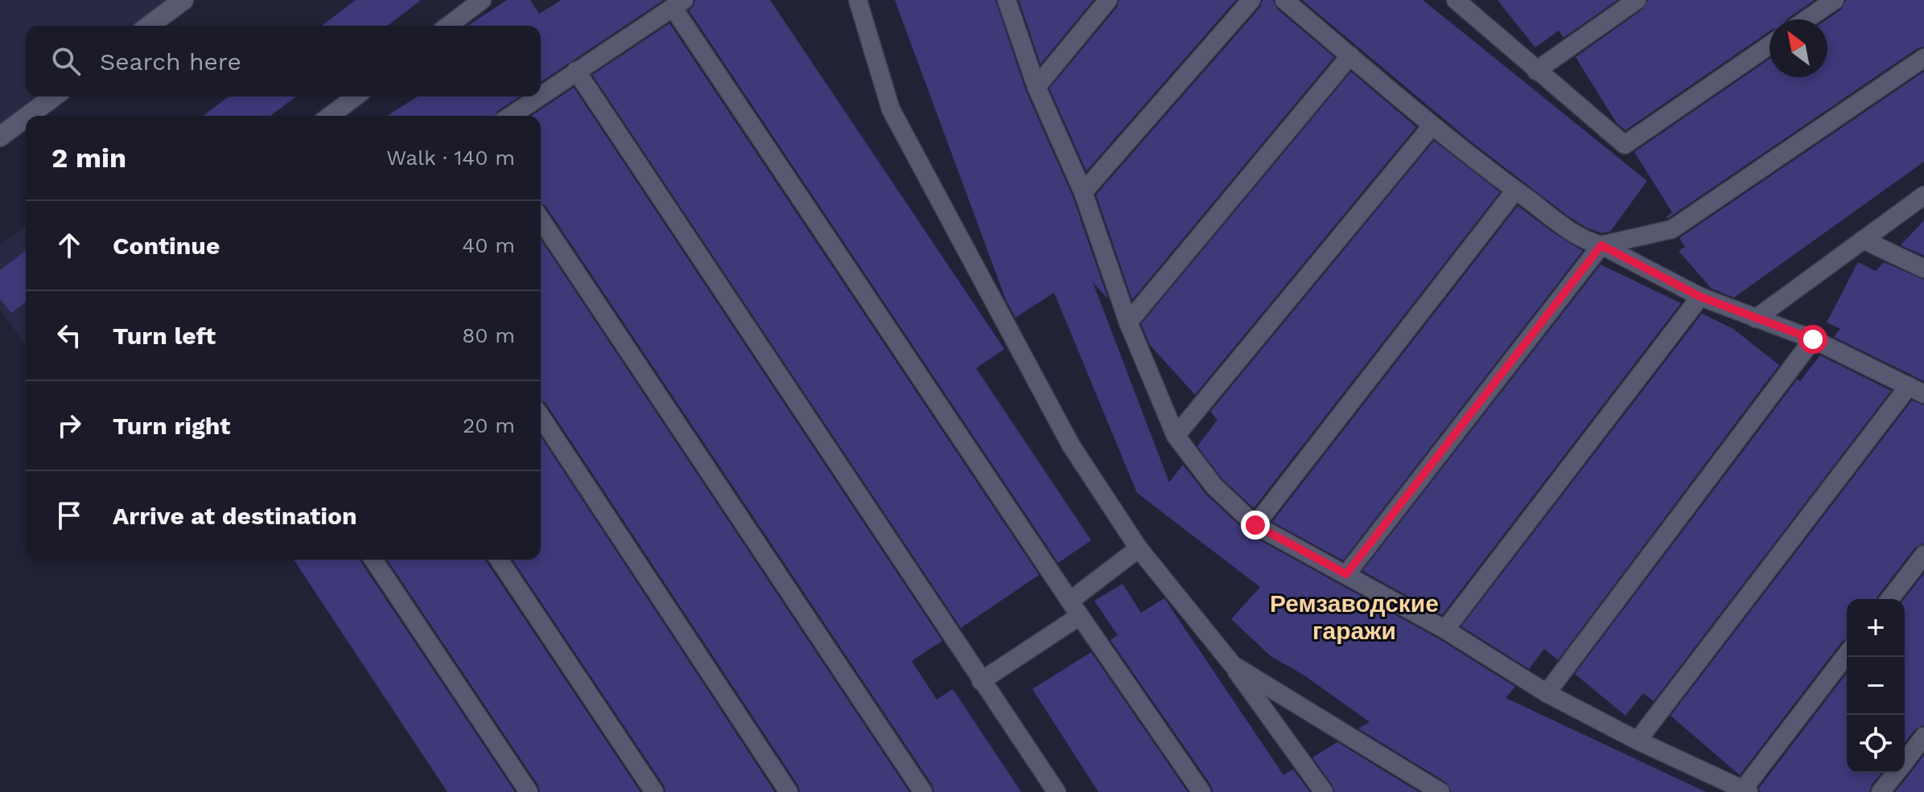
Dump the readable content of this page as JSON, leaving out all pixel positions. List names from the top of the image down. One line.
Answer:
{"districts":["Ремзаводские гаражи"],"north":"top left","page":{"search":"Search here","heading":["2 min","Walk · 140 m"],"list":[["Continue","40 m"],["Turn left","80 m"],["Turn right","20 m"],"Arrive at destination"],"map_buttons":["+","−"]}}
